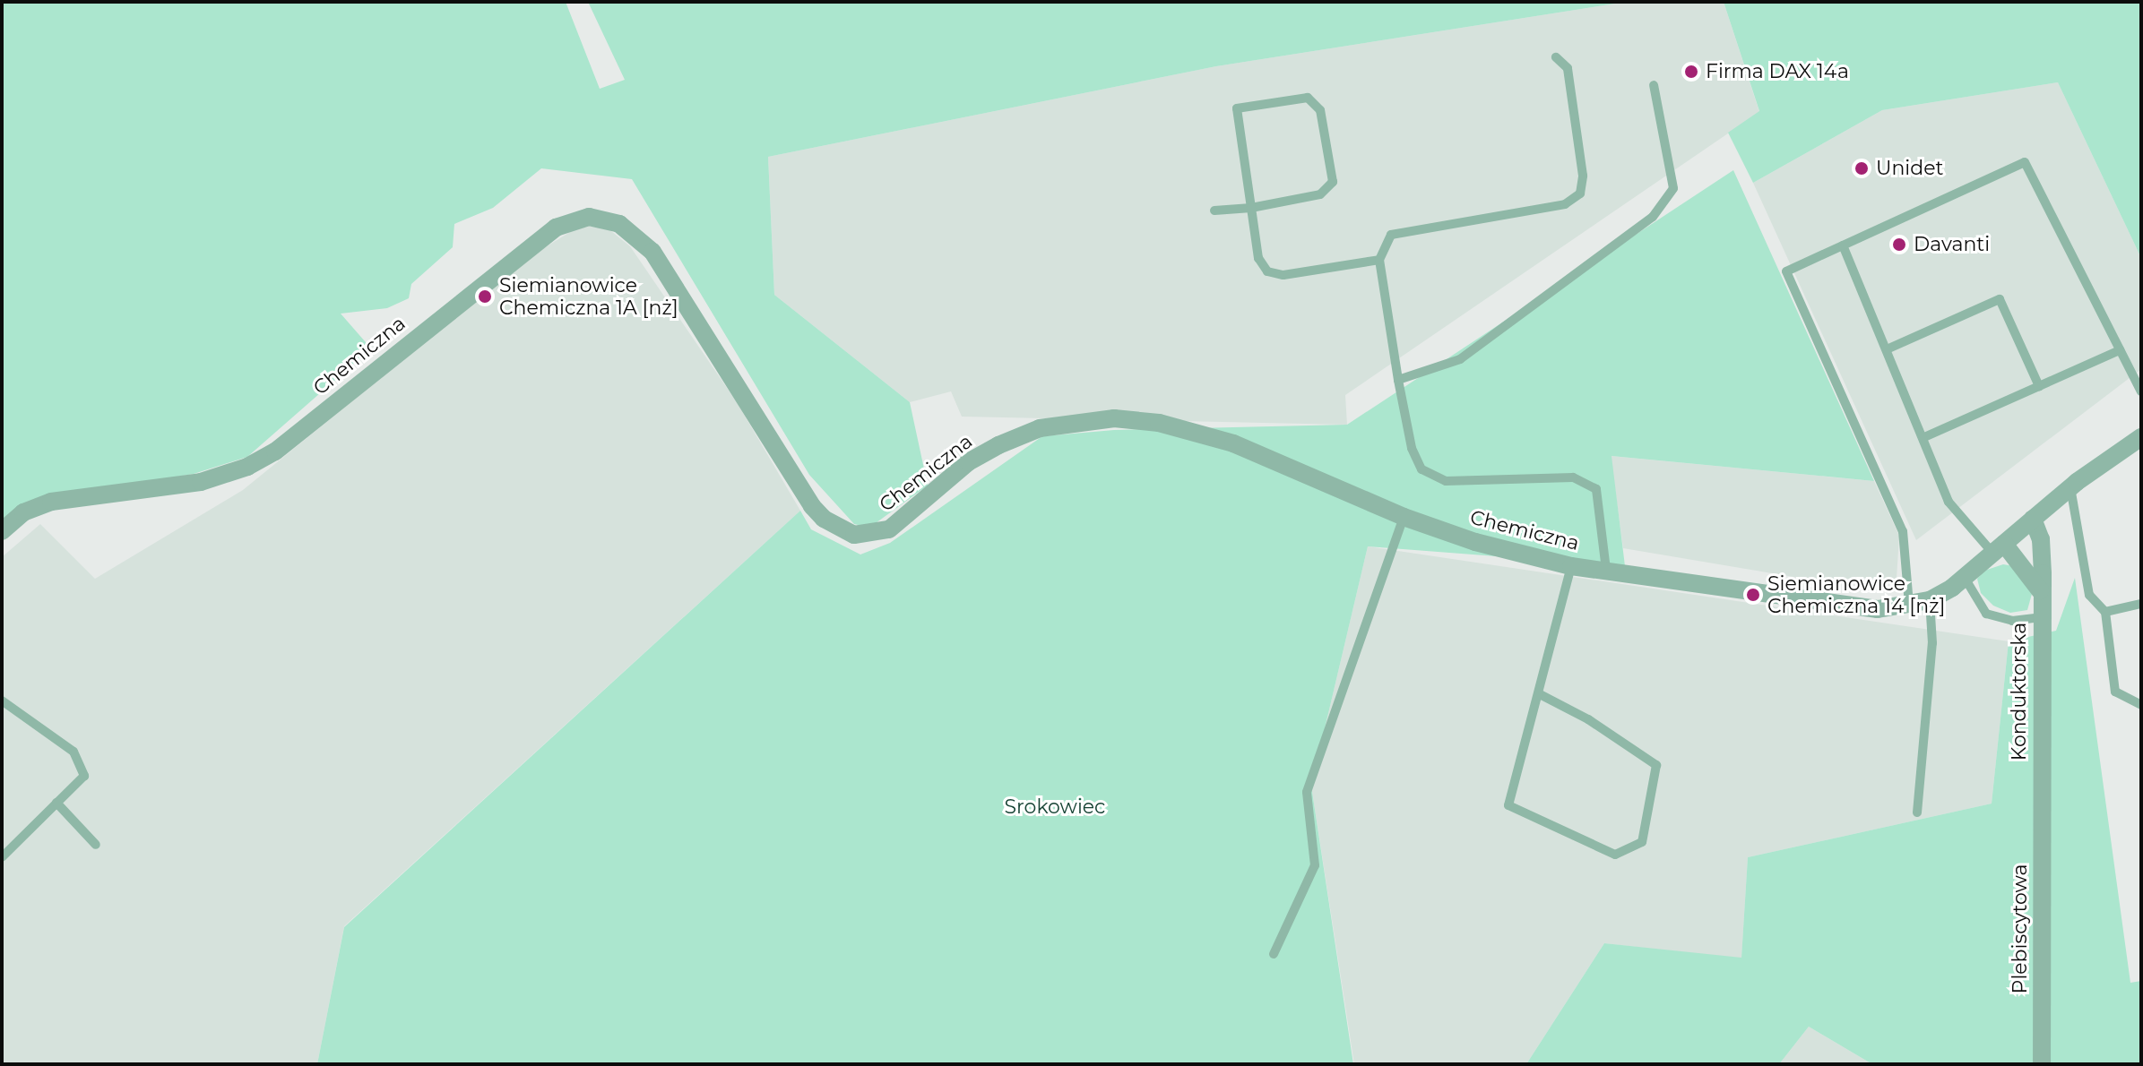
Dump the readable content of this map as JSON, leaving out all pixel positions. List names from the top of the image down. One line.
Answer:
{"streets":{"street":["Chemiczna","Konduktorska","Plebiscytowa"]},"crossings":[["Konduktorska","Plebiscytowa"]],"parks":["Srokowiec"],"places":["Firma DAX 14a","Unidet","Davanti","Siemianowice Chemiczna 1A [nż]","Siemianowice Chemiczna 14 [nż]"]}
